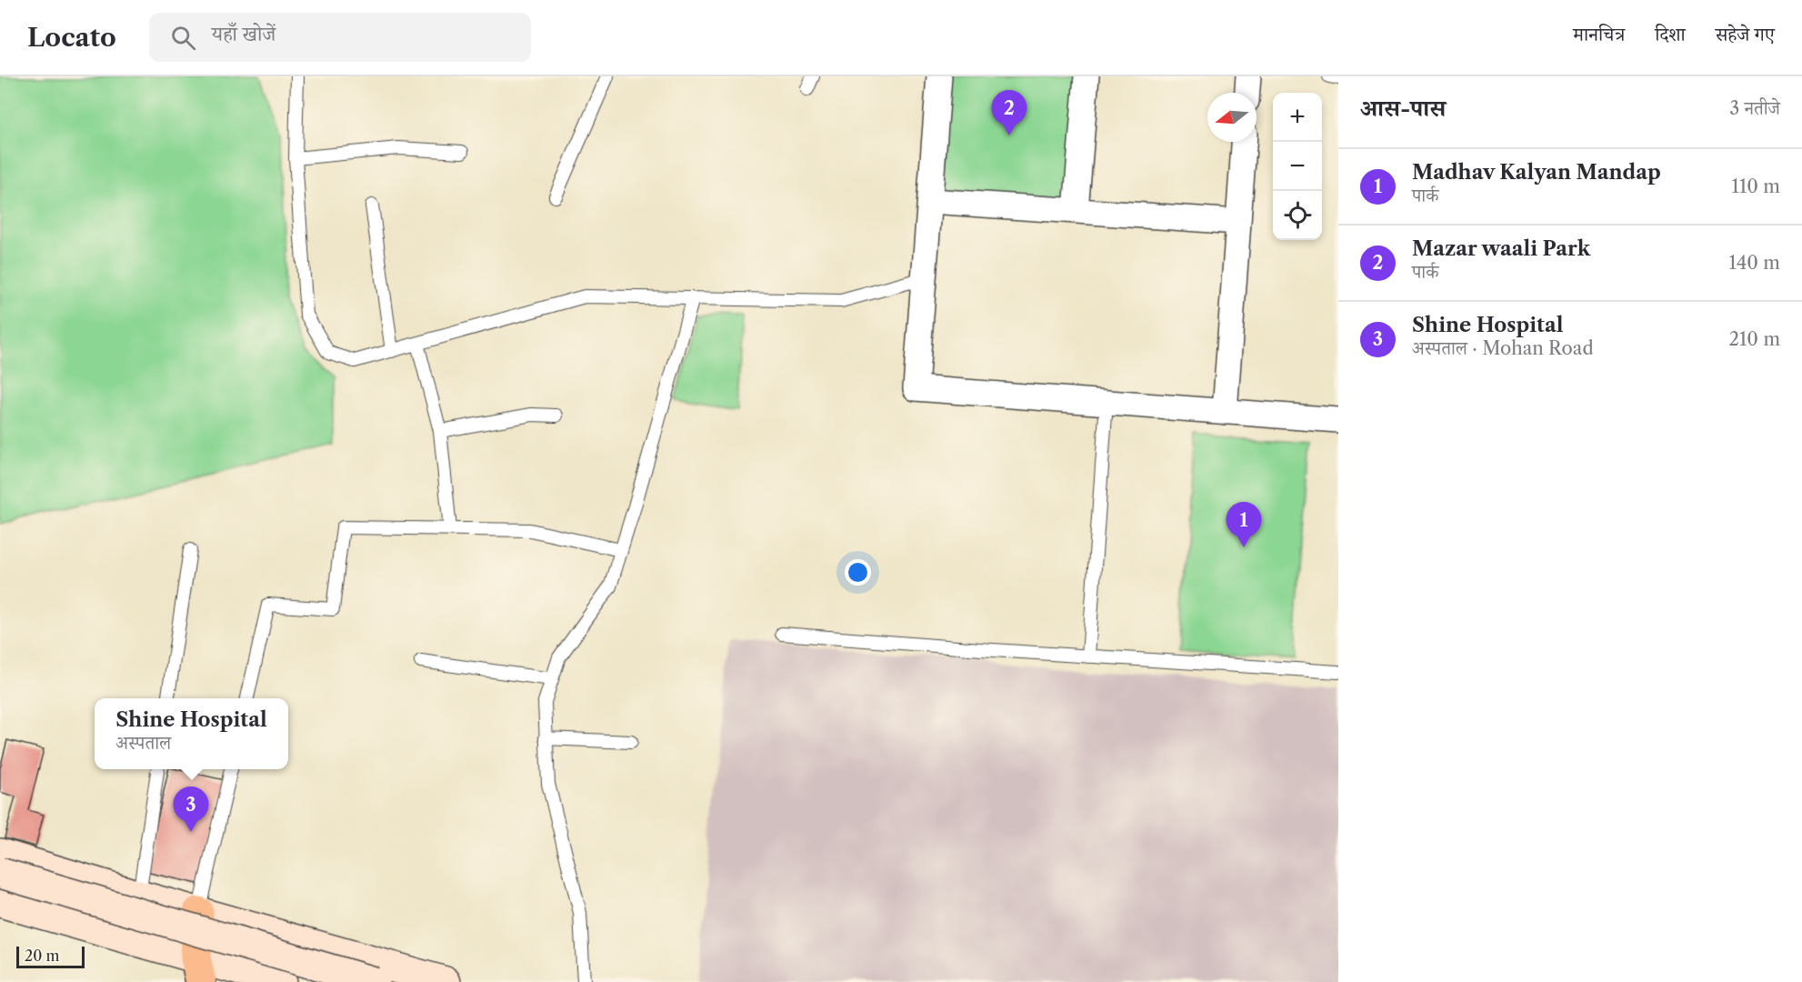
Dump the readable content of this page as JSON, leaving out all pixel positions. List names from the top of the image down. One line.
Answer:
{"scale_bar":"20 m","north":"left","page":{"header":"Locato","search":"यहाँ खोजें","nav":["मानचित्र","दिशा","सहेजे गए"],"heading":["आस-पास","3 नतीजे"],"pins":["2","1","3"],"map_buttons":["+","−"],"list":[{"mark":"1","name":"Madhav Kalyan Mandap","note":"पार्क","value":"110 m"},{"mark":"2","name":"Mazar waali Park","note":"पार्क","value":"140 m"},{"mark":"3","name":"Shine Hospital","note":"अस्पताल · Mohan Road","value":"210 m"}],"popup":["Shine Hospital","अस्पताल"],"scale":"20 m"}}
